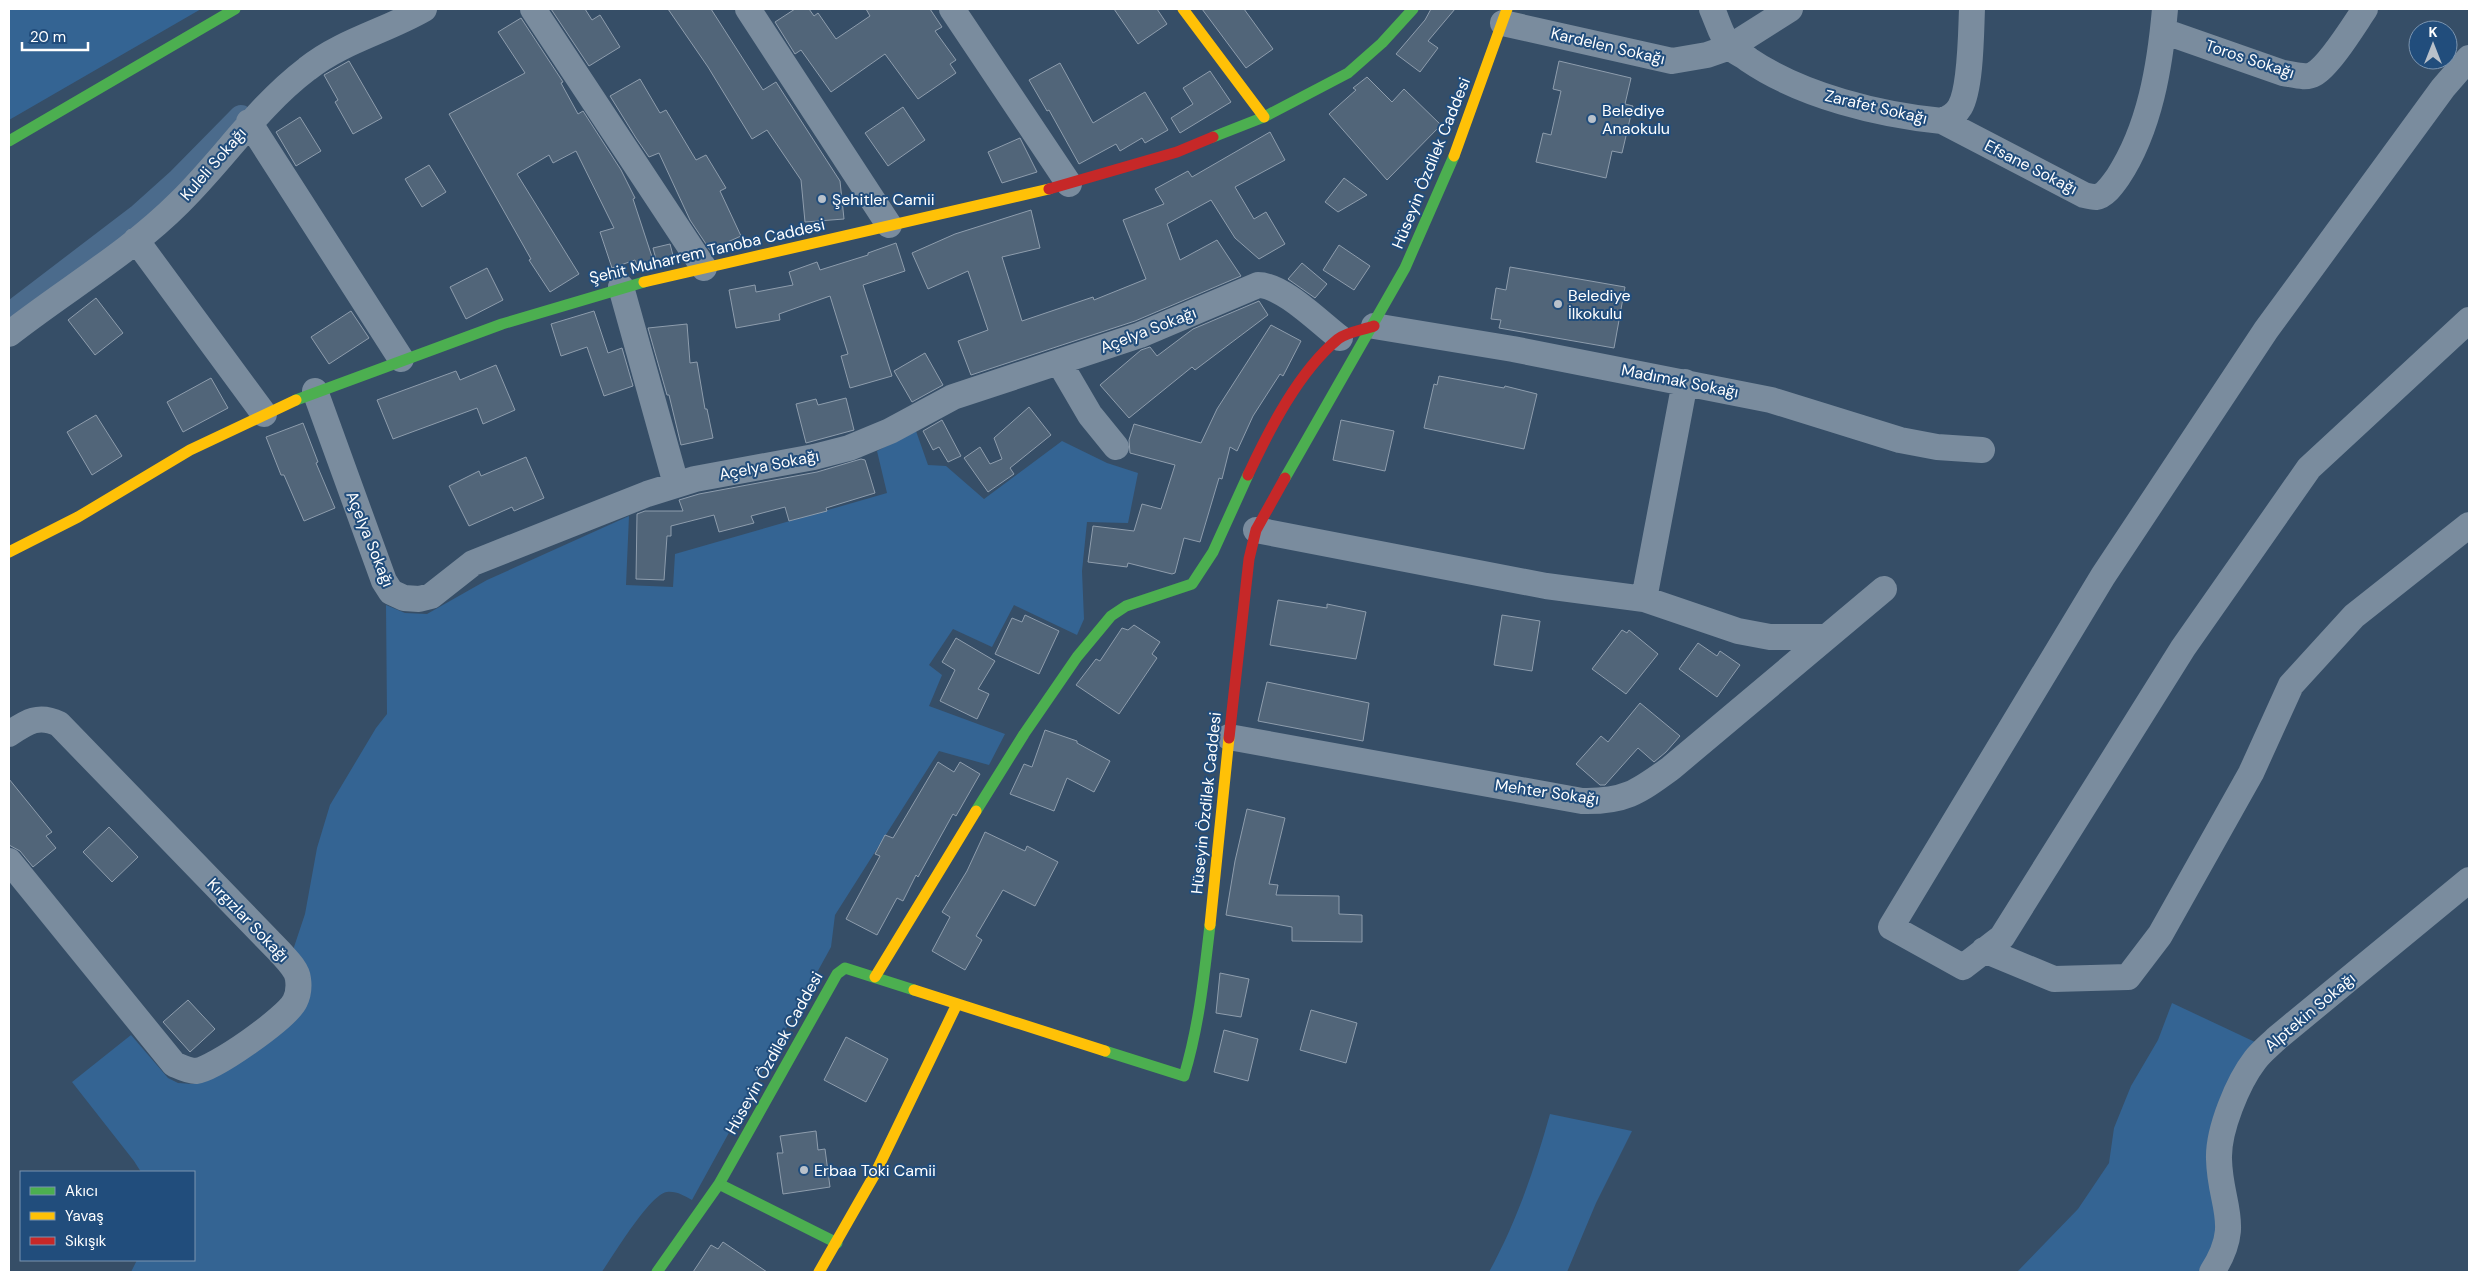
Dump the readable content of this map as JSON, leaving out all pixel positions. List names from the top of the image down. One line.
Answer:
{"streets":{"street":["Kardelen Sokağı","Toros Sokağı","Zarafet Sokağı","Hüseyin Özdilek Caddesi","Kuleli Sokağı","Efsane Sokağı","Şehit Muharrem Tanoba Caddesi","Açelya Sokağı","Madımak Sokağı","Mehter Sokağı","Kırgızlar Sokağı","Alptekin Sokağı"]},"crossings":[["Kardelen Sokağı","Zarafet Sokağı"],["Kardelen Sokağı","Hüseyin Özdilek Caddesi"],["Toros Sokağı","Efsane Sokağı"],["Zarafet Sokağı","Efsane Sokağı"],["Hüseyin Özdilek Caddesi","Madımak Sokağı"],["Hüseyin Özdilek Caddesi","Mehter Sokağı"],["Şehit Muharrem Tanoba Caddesi","Açelya Sokağı"]],"places":["Belediye Anaokulu","Şehitler Camii","Belediye İlkokulu","Erbaa Toki Camii"],"legend":["Akıcı","Yavaş","Sıkışık"],"scale_bar":"20 m","north":"top"}
